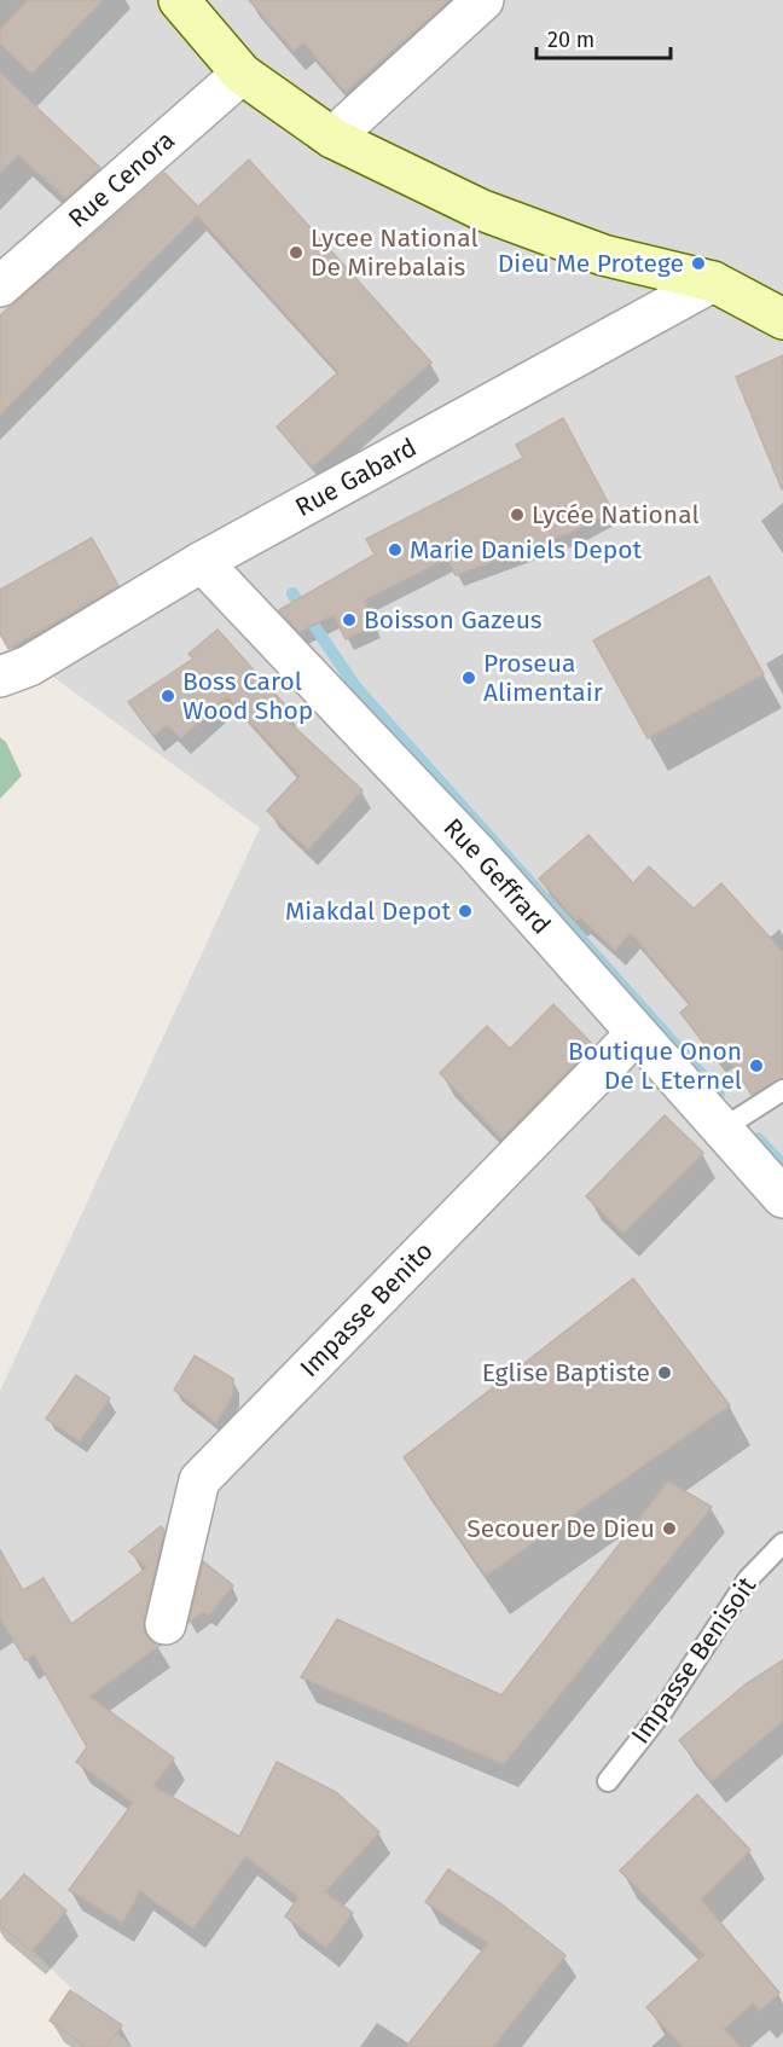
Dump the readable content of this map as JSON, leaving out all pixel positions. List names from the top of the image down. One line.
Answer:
{"streets":{"street":["Rue Cenora","Rue Gabard","Rue Geffrard","Impasse Benito"],"lane":["Impasse Benisoit"]},"crossings":[["Rue Gabard","Rue Geffrard"],["Rue Geffrard","Impasse Benito"]],"places":["Lycee National De Mirebalais","Dieu Me Protege","Lycée National","Marie Daniels Depot","Boisson Gazeus","Proseua Alimentair","Boss Carol Wood Shop","Miakdal Depot","Boutique Onon De L Eternel","Eglise Baptiste","Secouer De Dieu"],"scale_bar":"20 m"}
